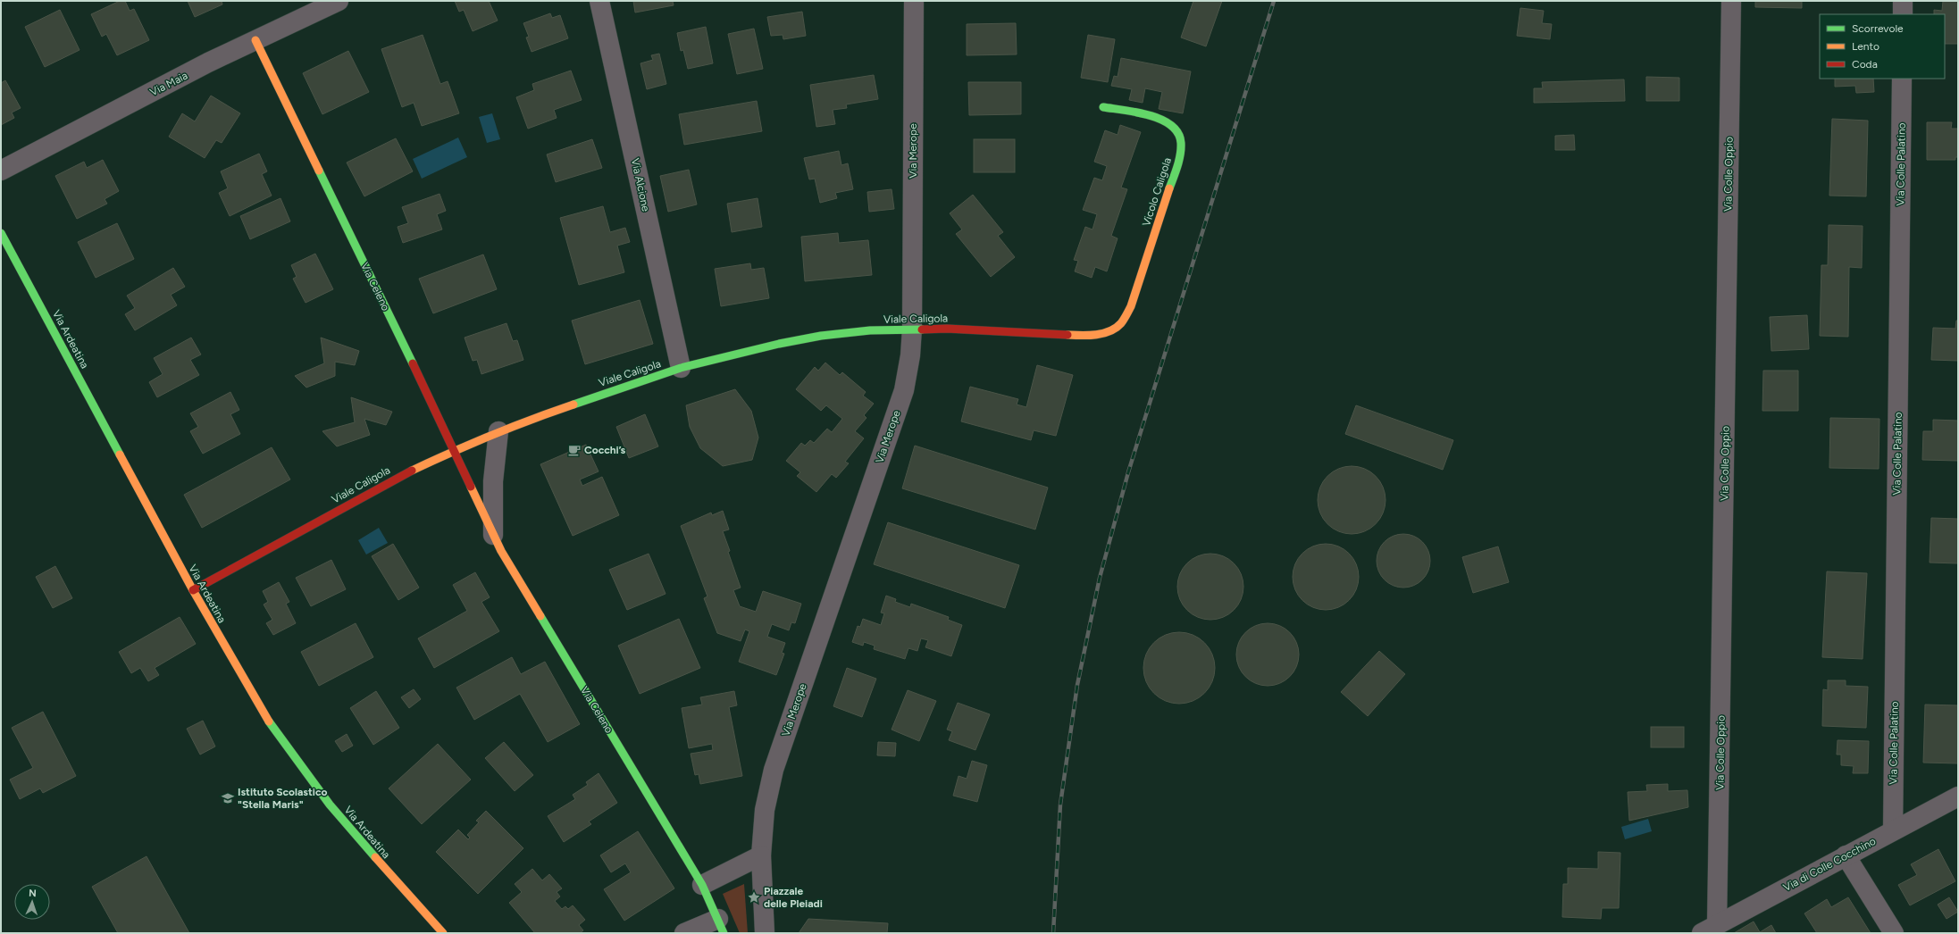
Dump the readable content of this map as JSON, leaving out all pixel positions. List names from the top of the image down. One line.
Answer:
{"streets":{"street":["Via Maia","Via Merope","Via Colle Palatino","Via Colle Oppio","Via Alcione","Vicolo Caligola","Via Celeno","Viale Caligola","Via Ardeatina","Via di Colle Cocchino"]},"crossings":[["Via Maia","Via Celeno"],["Via Merope","Viale Caligola"],["Via Colle Palatino","Via di Colle Cocchino"],["Via Colle Oppio","Via di Colle Cocchino"],["Via Alcione","Viale Caligola"],["Vicolo Caligola","Viale Caligola"],["Via Celeno","Viale Caligola"],["Viale Caligola","Via Ardeatina"]],"places":{"cafe":["Cocchi’s"],"school or university":["Istituto Scolastico \"Stella Maris\""],"place":["Piazzale delle Pleiadi"]},"legend":["Scorrevole","Lento","Coda"],"north":"top"}
